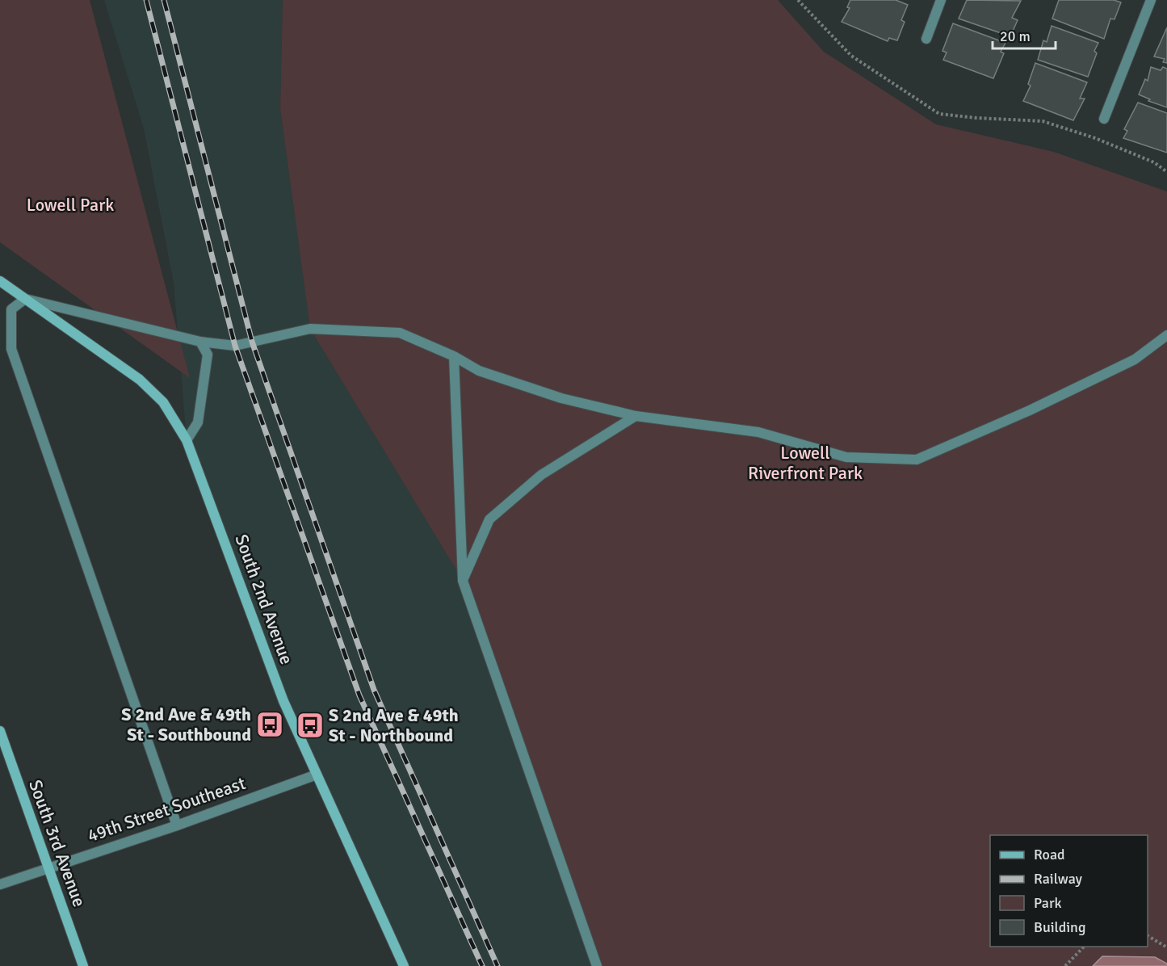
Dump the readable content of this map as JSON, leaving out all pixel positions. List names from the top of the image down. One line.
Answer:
{"streets":{"street":["South 2nd Avenue","49th Street Southeast","South 3rd Avenue"]},"crossings":[["South 2nd Avenue","49th Street Southeast"],["49th Street Southeast","South 3rd Avenue"]],"parks":["Lowell Park","Lowell Riverfront Park"],"places":{"bus stop":["S 2nd Ave & 49th St - Southbound","S 2nd Ave & 49th St - Northbound"]},"legend":["Road","Railway","Park","Building"],"scale_bar":"20 m"}
